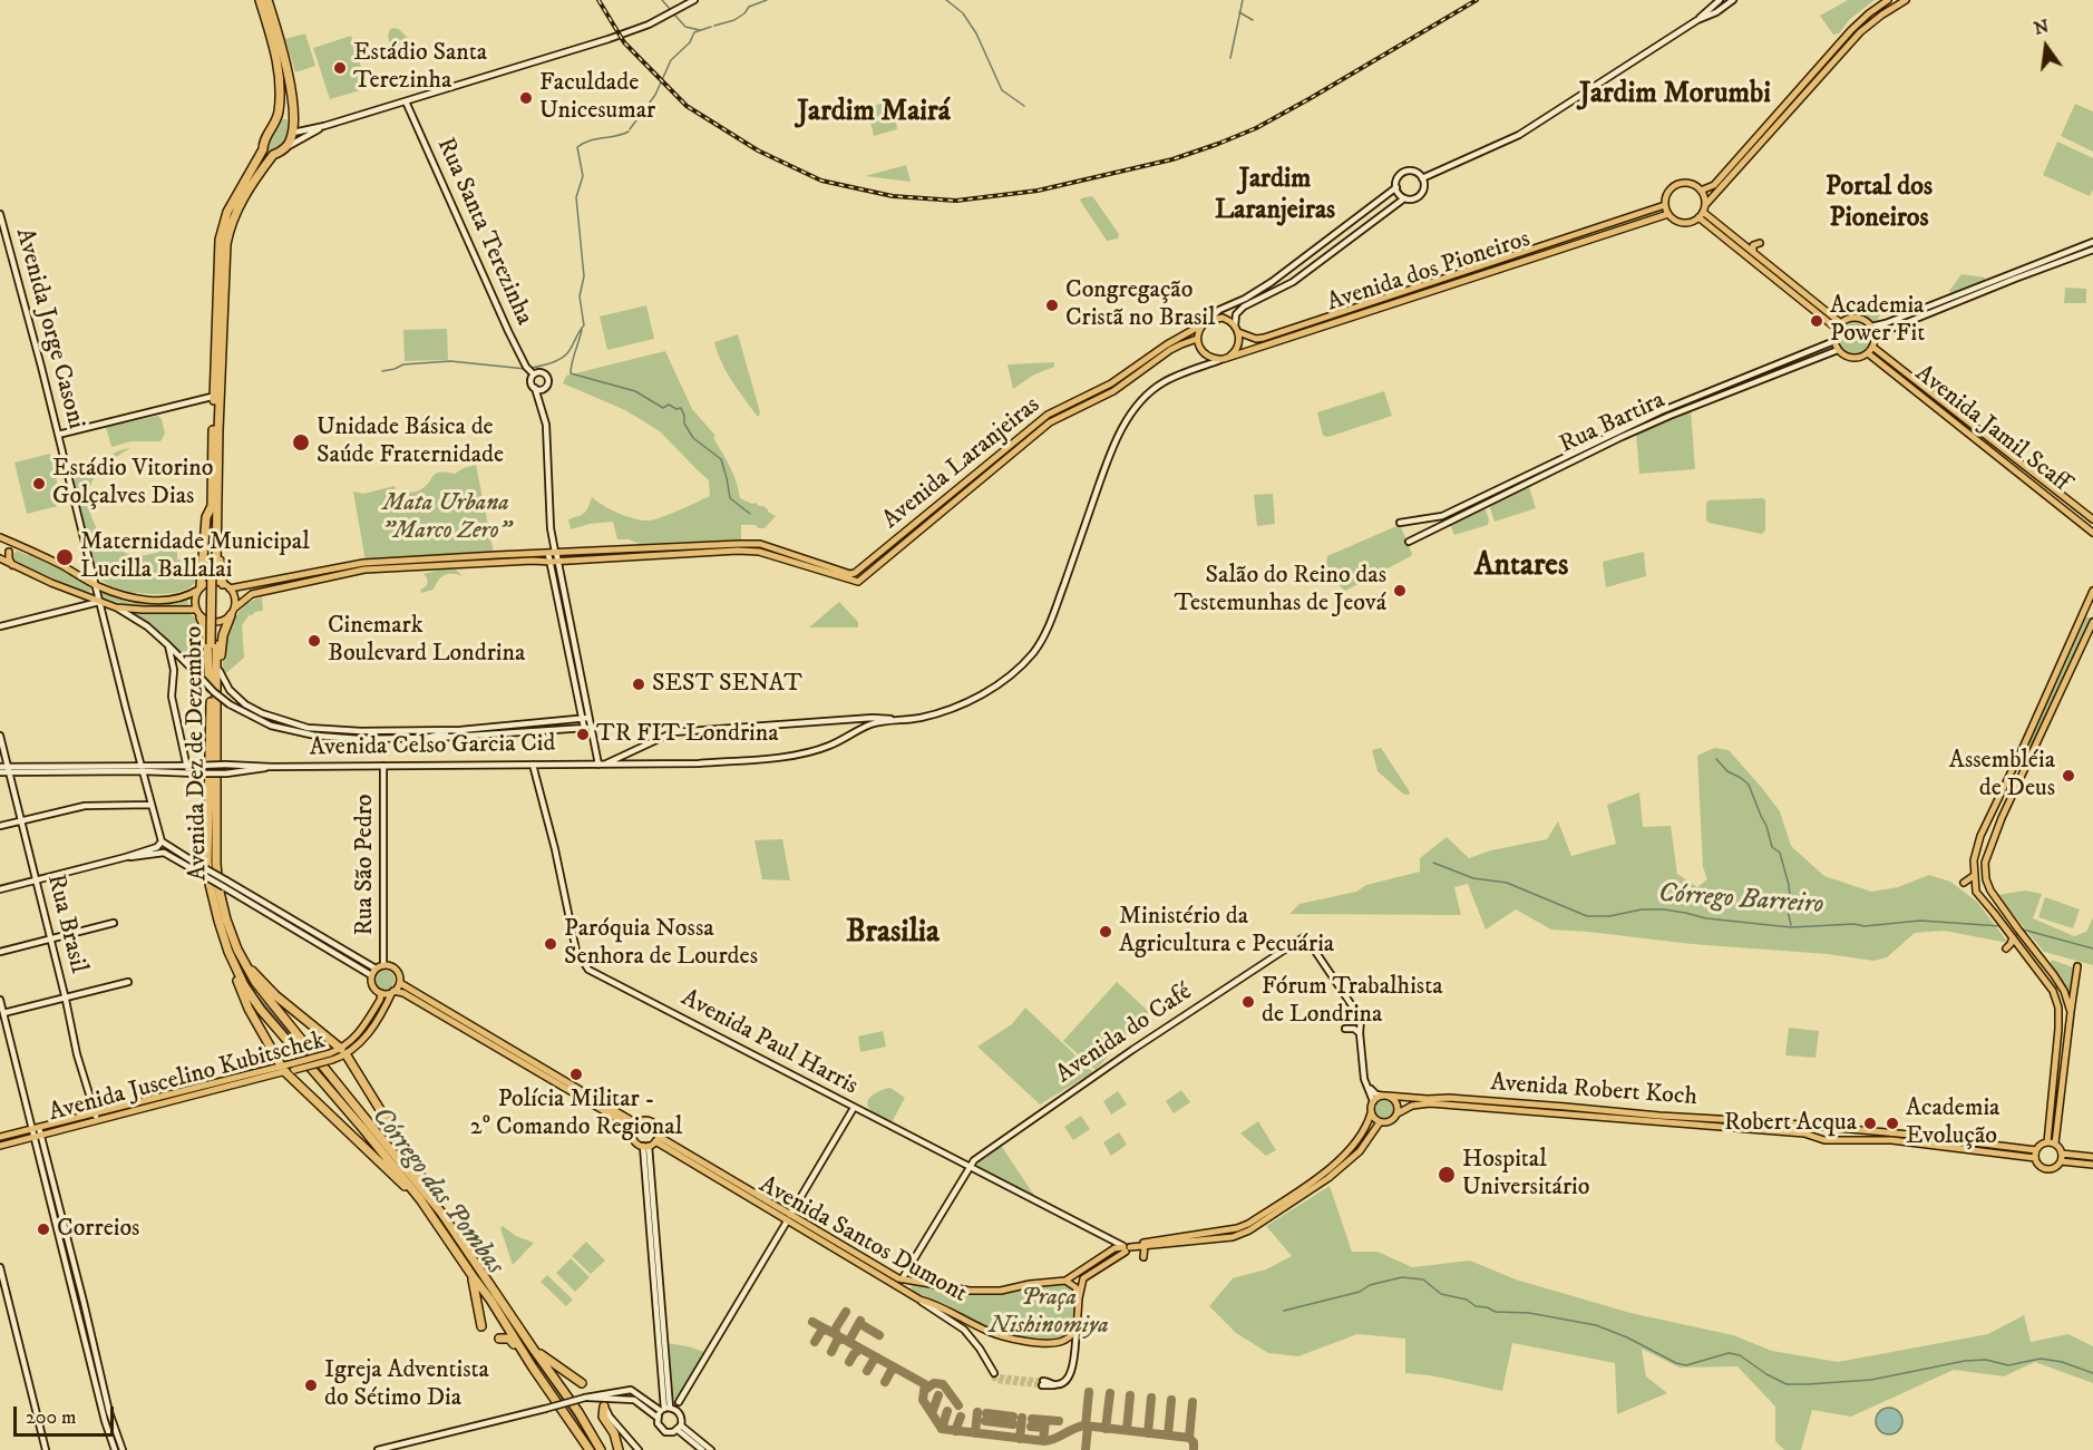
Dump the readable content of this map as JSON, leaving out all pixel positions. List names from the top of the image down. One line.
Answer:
{"streets":{"highway":["Avenida Dez de Dezembro"],"main road":["Avenida dos Pioneiros","Avenida Jamil Scaff","Avenida Laranjeiras","Avenida Juscelino Kubitschek","Avenida Robert Koch","Avenida Santos Dumont"],"street":["Rua Santa Terezinha","Avenida Jorge Casoni","Rua Bartira","Avenida Celso Garcia Cid","Rua São Pedro","Rua Brasil","Avenida do Café","Avenida Paul Harris"]},"crossings":[["Avenida dos Pioneiros","Avenida Laranjeiras"],["Avenida dos Pioneiros","Avenida Celso Garcia Cid"],["Avenida Jorge Casoni","Avenida Celso Garcia Cid"],["Rua Bartira","Avenida Jamil Scaff"],["Avenida Celso Garcia Cid","Rua São Pedro"],["Avenida Celso Garcia Cid","Rua Brasil"],["Avenida Celso Garcia Cid","Avenida Paul Harris"],["Rua São Pedro","Avenida Juscelino Kubitschek"],["Rua Brasil","Avenida Juscelino Kubitschek"],["Avenida do Café","Avenida Paul Harris"],["Avenida do Café","Avenida Santos Dumont"],["Avenida Paul Harris","Avenida Santos Dumont"]],"districts":["Jardim Morumbi","Jardim Mairá","Jardim Laranjeiras","Portal dos Pioneiros","Antares","Brasilia"],"water":["Córrego Barreiro","Córrego das Pombas"],"parks":["Mata Urbana \"Marco Zero\"","Praça Nishinomiya"],"places":["Estádio Santa Terezinha","Faculdade Unicesumar","Congregação Cristã no Brasil","Academia Power Fit","Unidade Básica de Saúde Fraternidade","Estádio Vitorino Golçalves Dias","Maternidade Municipal Lucilla Ballalai","Salão do Reino das Testemunhas de Jeová","Cinemark Boulevard Londrina","SEST SENAT","TR FIT Londrina","Assembléia de Deus","Ministério da Agricultura e Pecuária","Paróquia Nossa Senhora de Lourdes","Fórum Trabalhista de Londrina","Polícia Militar - 2º Comando Regional","Robert Acqua","Academia Evolução","Hospital Universitário","Correios","Igreja Adventista do Sétimo Dia"],"scale_bar":"200 m","north":"top"}
